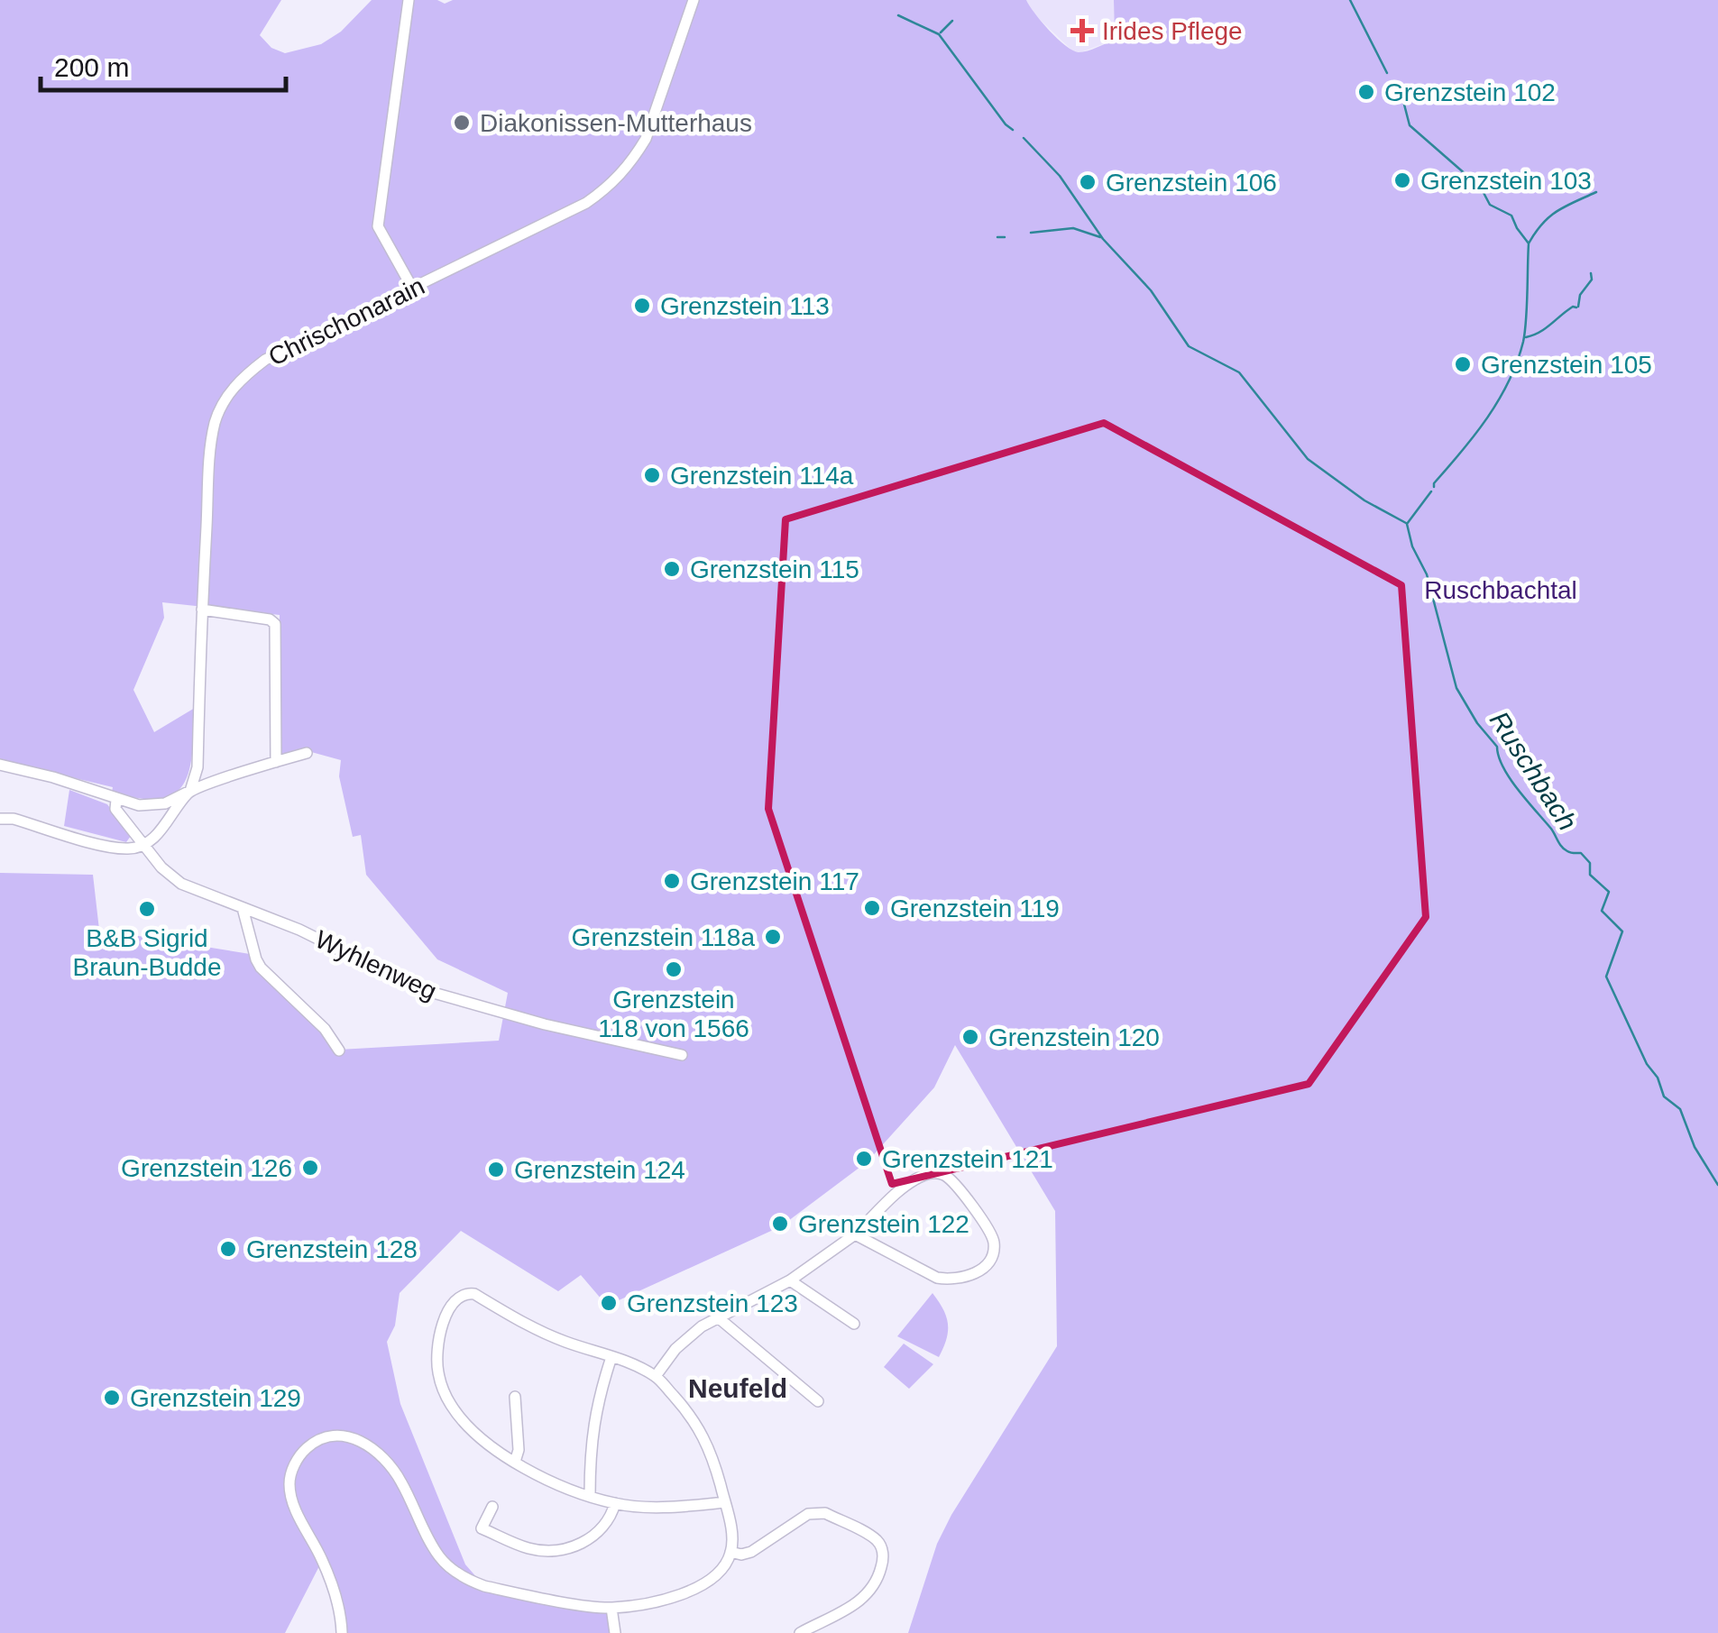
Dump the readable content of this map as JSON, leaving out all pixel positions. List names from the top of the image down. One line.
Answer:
{"streets":{"street":["Chrischonarain","Wyhlenweg"]},"districts":["Neufeld"],"water":["Ruschbach"],"parks":["Ruschbachtal"],"places":{"health":["Irides Pflege"],"other":["Grenzstein 102","Diakonissen-Mutterhaus","Grenzstein 103","Grenzstein 106","Grenzstein 113","Grenzstein 105","Grenzstein 114a","Grenzstein 115","Grenzstein 117","Grenzstein 119","B&B Sigrid Braun-Budde","Grenzstein 118a","Grenzstein 118 von 1566","Grenzstein 120","Grenzstein 121","Grenzstein 126","Grenzstein 124","Grenzstein 122","Grenzstein 128","Grenzstein 123","Grenzstein 129"]},"scale_bar":"200 m"}
